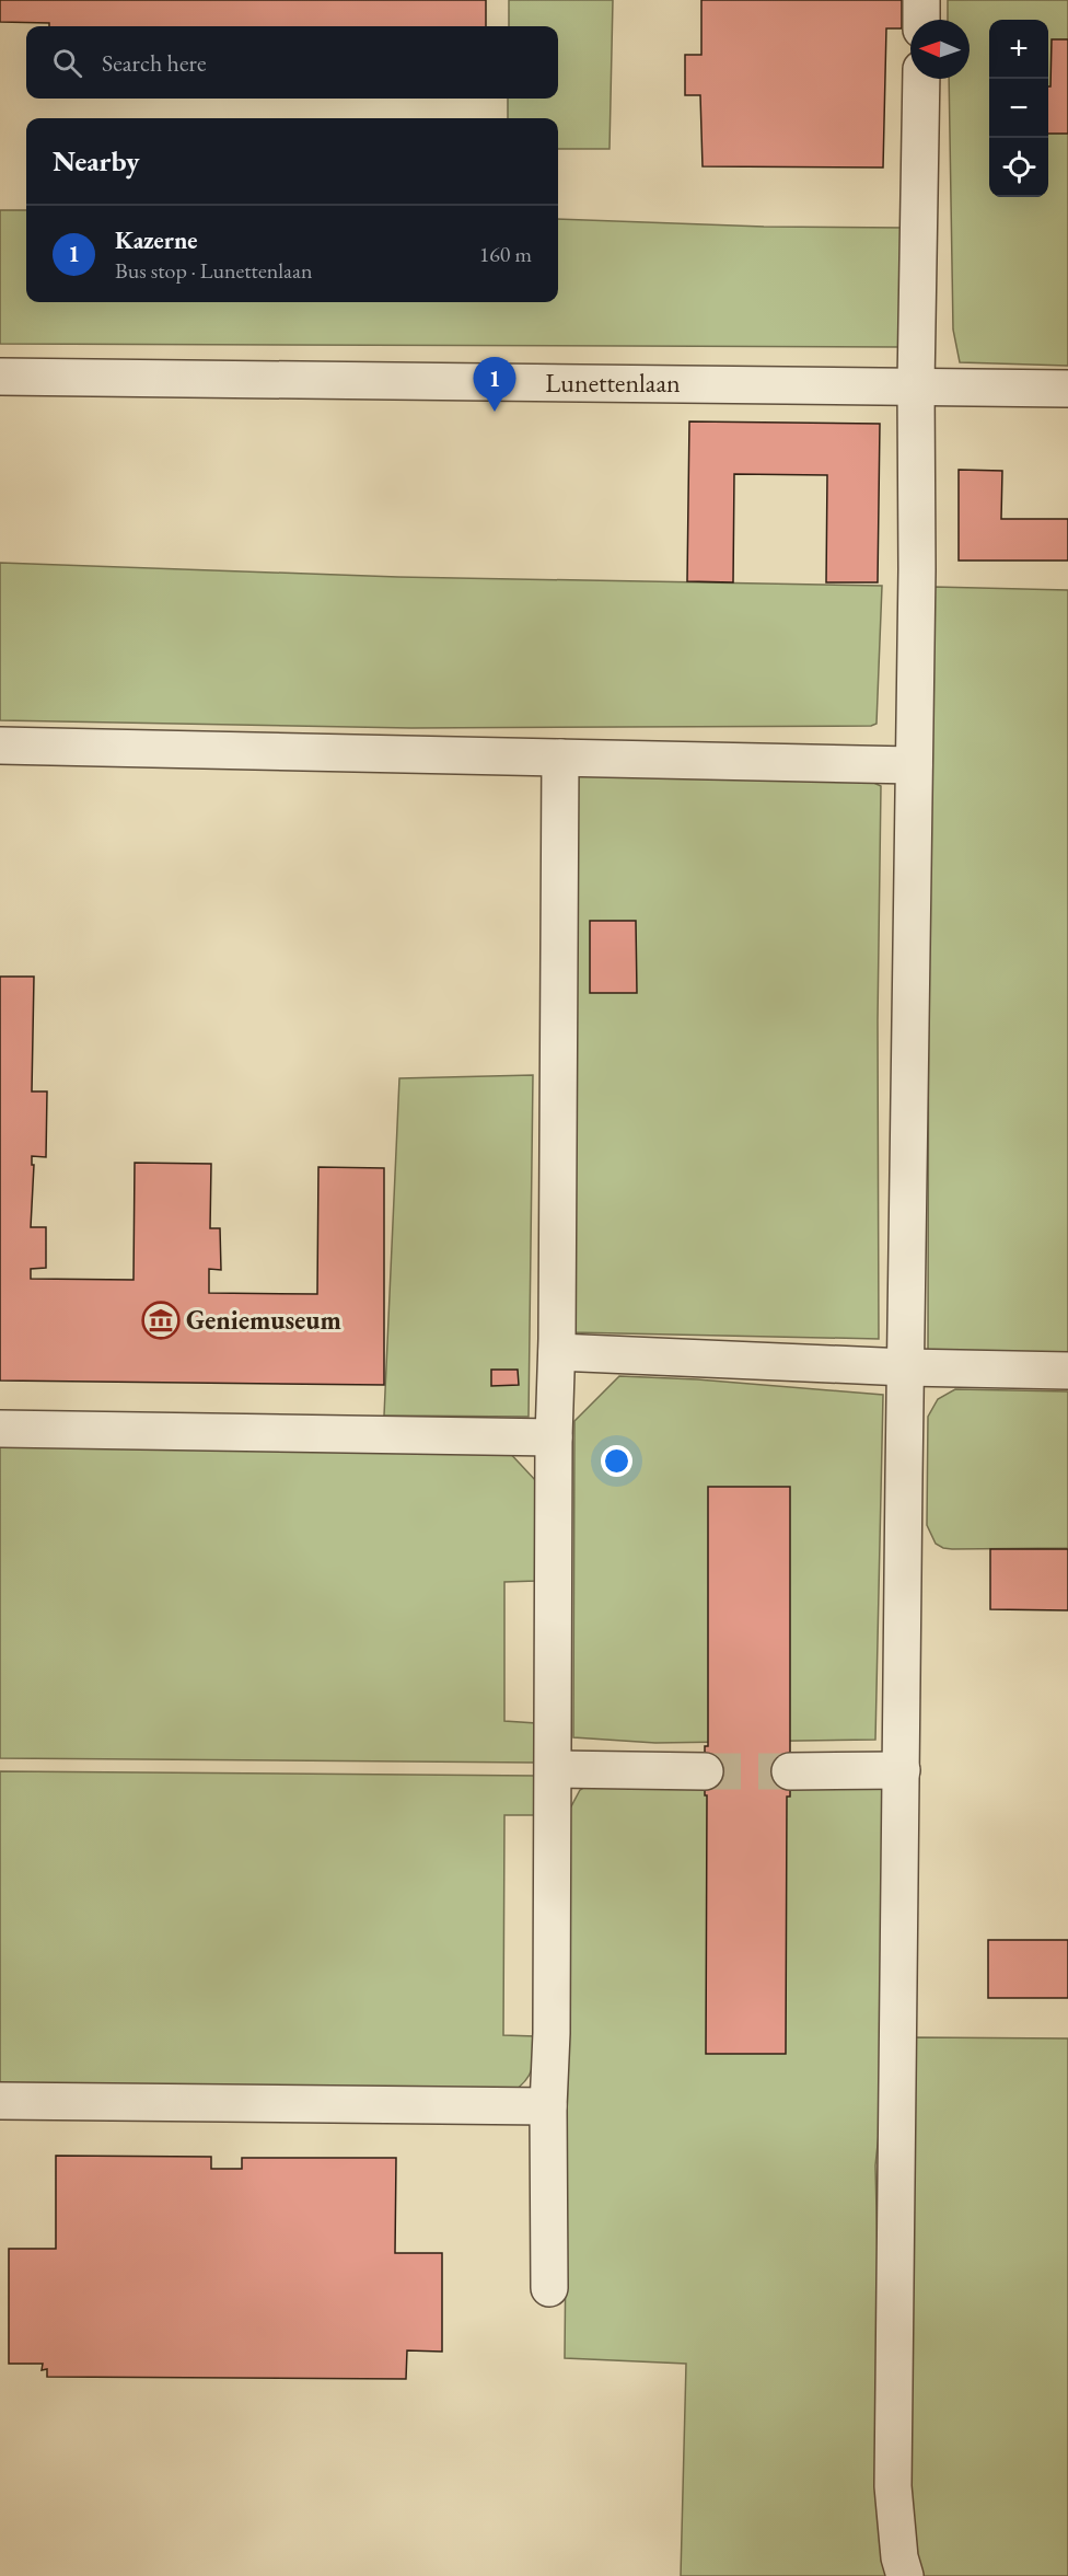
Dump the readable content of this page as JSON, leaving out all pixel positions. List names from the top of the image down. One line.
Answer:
{"streets":{"street":["Lunettenlaan"]},"places":{"museum":["Geniemuseum"]},"north":"left","page":{"map_buttons":["+","−"],"search":"Search here","heading":"Nearby","list":[{"mark":"1","name":"Kazerne","note":"Bus stop · Lunettenlaan","value":"160 m"}],"pins":"1"}}
